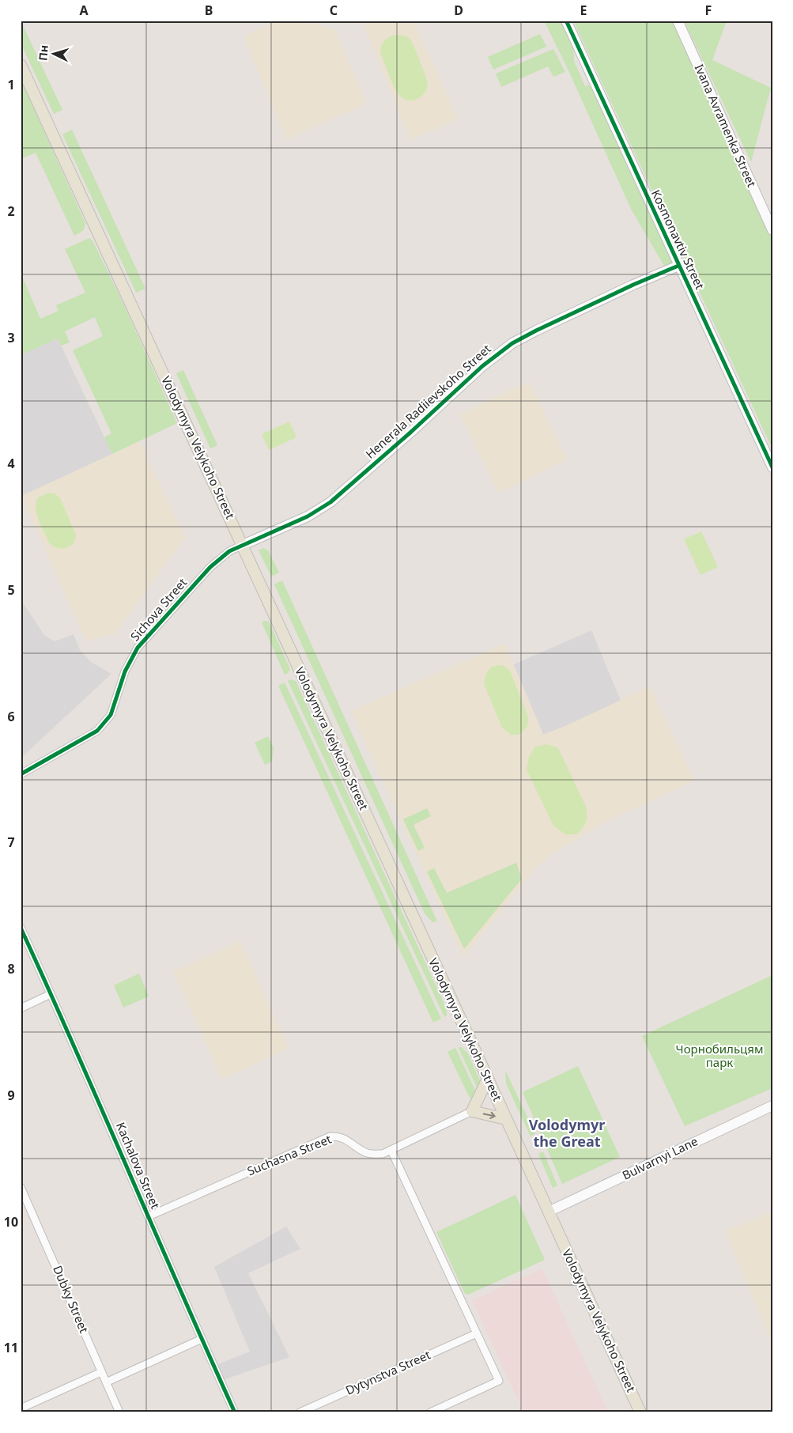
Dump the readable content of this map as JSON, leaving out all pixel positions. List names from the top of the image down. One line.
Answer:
{"streets":{"main road":["Volodymyra Velykoho Street"],"street":["Ivana Avramenka Street","Kosmonavtiv Street","Henerala Radiievskoho Street","Sichova Street","Suchasna Street","Bulvarnyi Lane","Kachalova Street","Dubky Street","Dytynstva Street"]},"crossings":[["Kosmonavtiv Street","Henerala Radiievskoho Street"],["Henerala Radiievskoho Street","Volodymyra Velykoho Street"],["Henerala Radiievskoho Street","Sichova Street"],["Volodymyra Velykoho Street","Sichova Street"],["Volodymyra Velykoho Street","Bulvarnyi Lane"],["Suchasna Street","Kachalova Street"]],"districts":["Volodymyr the Great"],"parks":["Чорнобильцям парк"],"north":"left","grid":{"columns":["A","B","C","D","E","F"],"rows":["1","2","3","4","5","6","7","8","9","10","11"]}}
